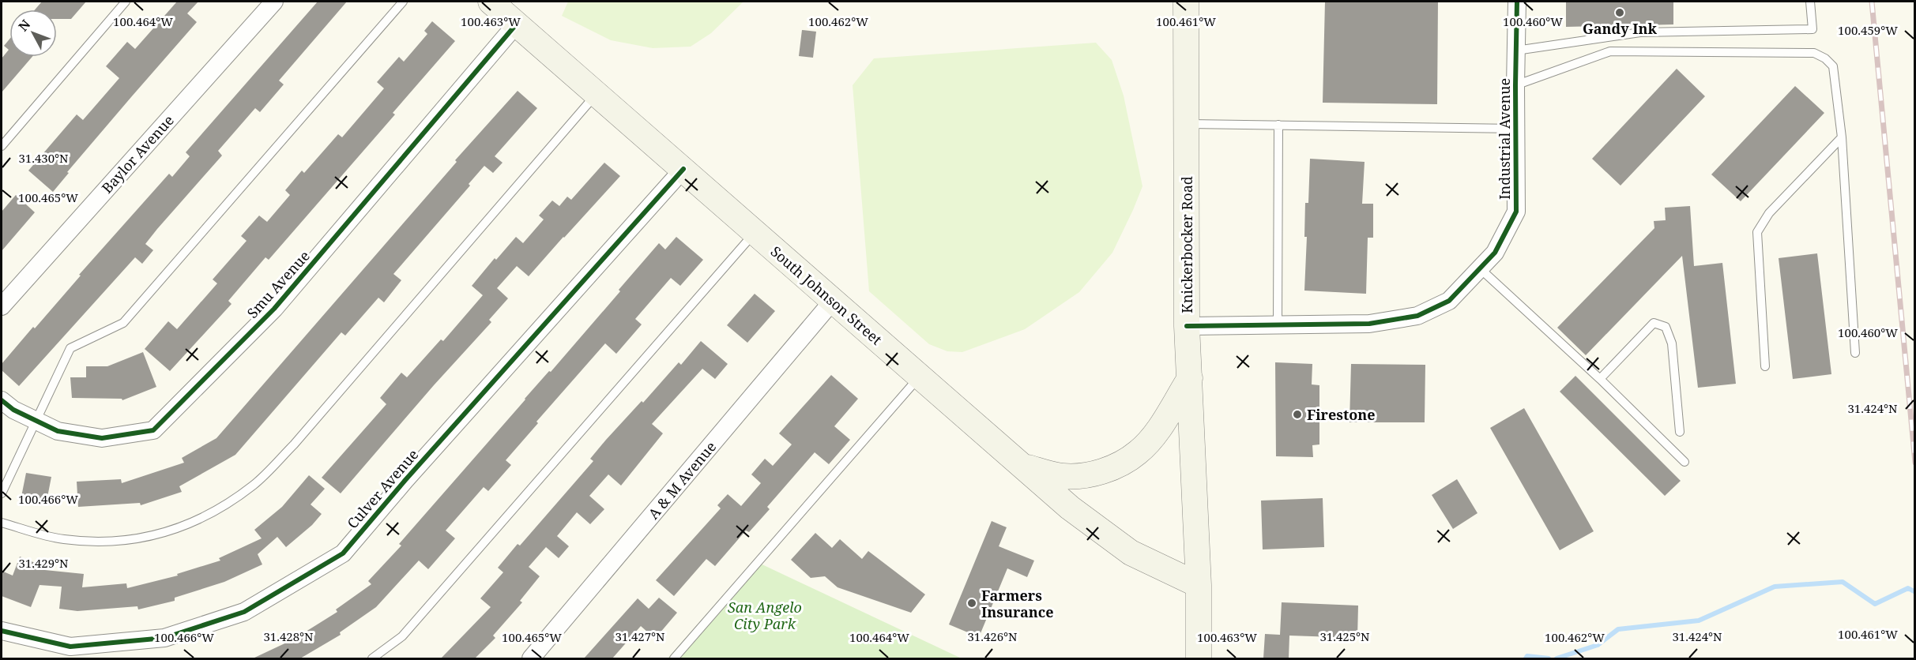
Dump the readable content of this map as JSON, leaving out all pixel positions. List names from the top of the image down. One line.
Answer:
{"streets":{"main road":["Knickerbocker Road","South Johnson Street"],"street":["Industrial Avenue","Baylor Avenue","Smu Avenue","A & M Avenue","Culver Avenue"]},"crossings":[["Industrial Avenue","Knickerbocker Road"],["Knickerbocker Road","South Johnson Street"],["Smu Avenue","South Johnson Street"],["South Johnson Street","A & M Avenue"],["South Johnson Street","Culver Avenue"]],"parks":["San Angelo City Park"],"places":["Gandy Ink","Firestone","Farmers Insurance"],"north":"top left","coordinates":["100.460°W","100.464°W","100.463°W","100.462°W","100.461°W","100.459°W","31.430°N","100.465°W","31.424°N","100.466°W","31.429°N","31.428°N","31.427°N","31.426°N","31.425°N"]}
